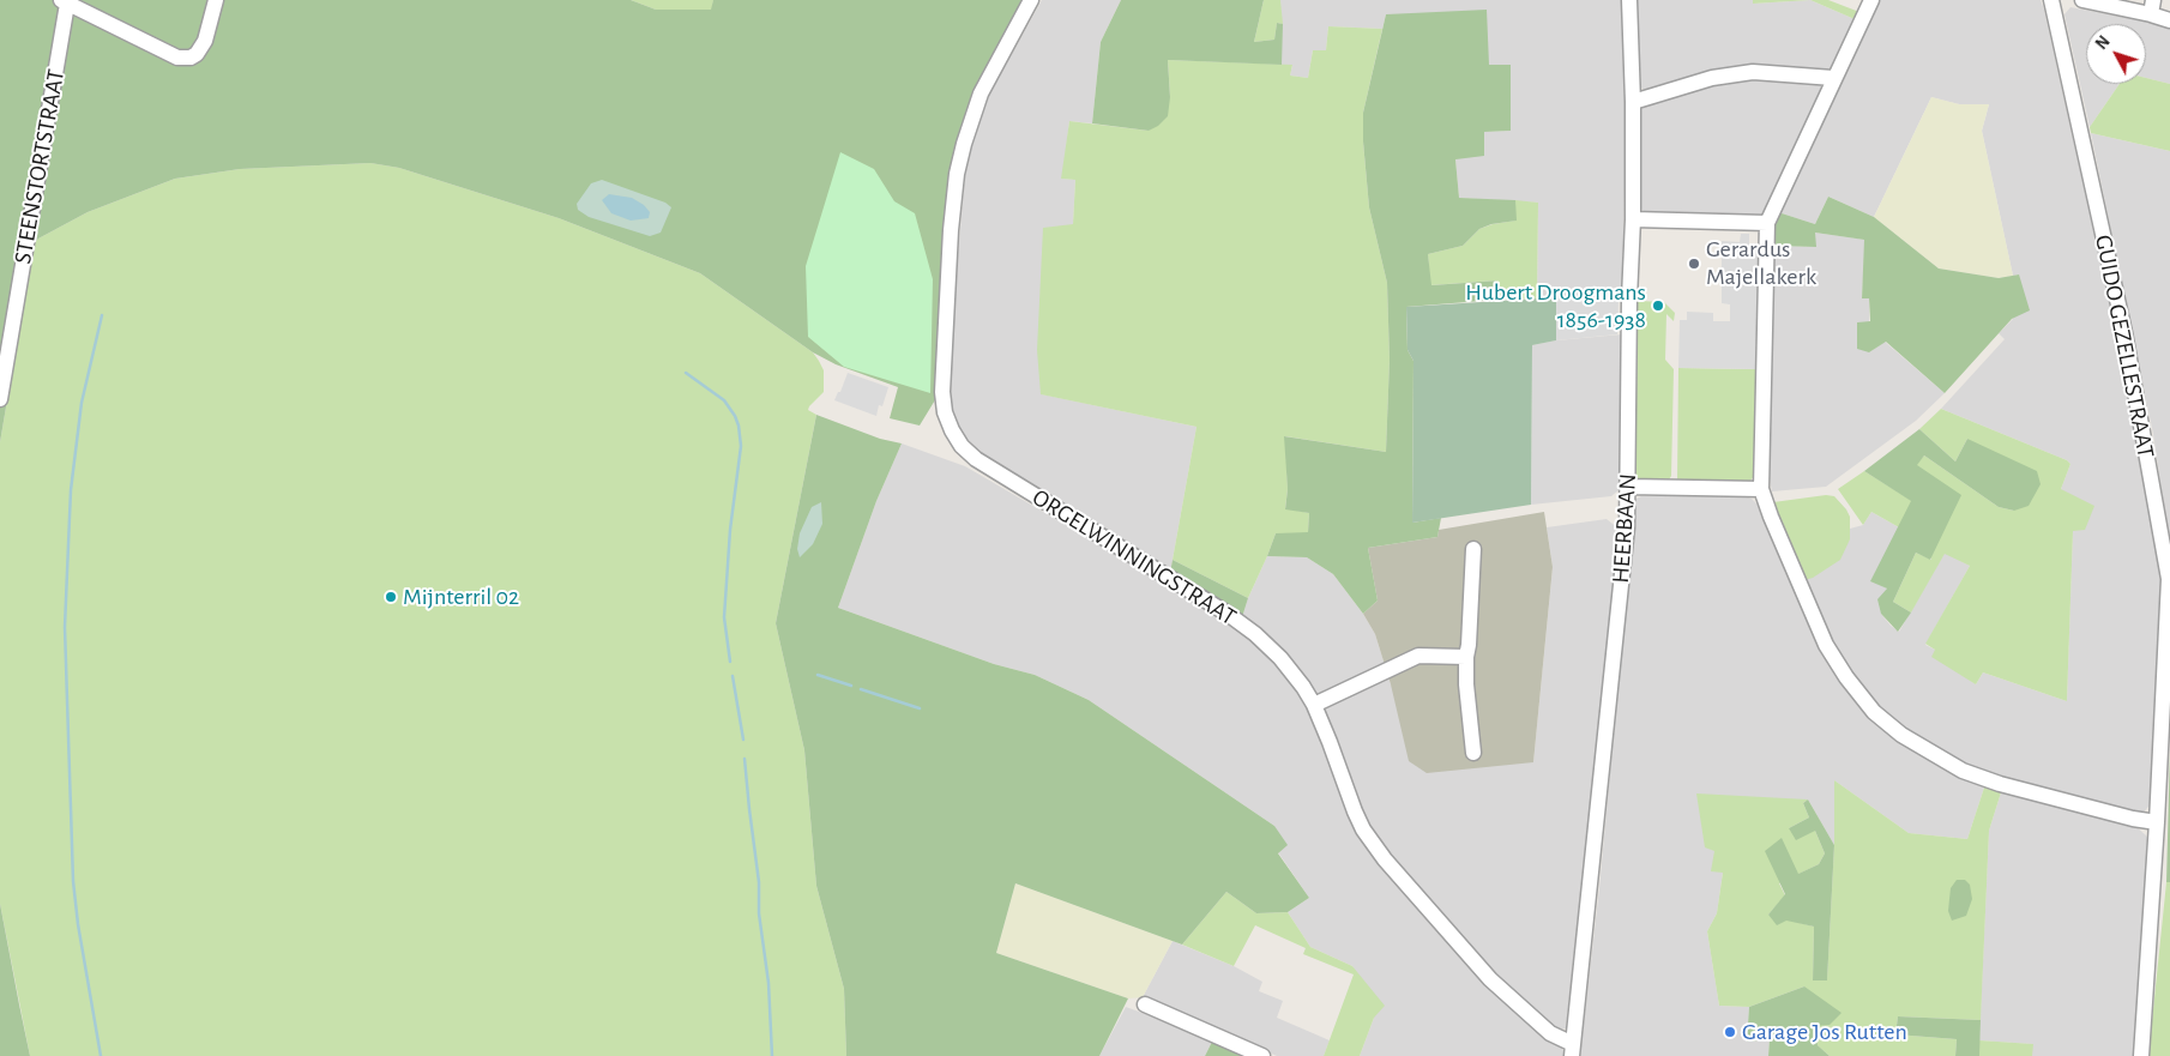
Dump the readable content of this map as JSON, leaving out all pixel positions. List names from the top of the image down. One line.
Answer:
{"streets":{"street":["STEENSTORTSTRAAT","GUIDO GEZELLESTRAAT","HEERBAAN","ORGELWINNINGSTRAAT"]},"crossings":[["HEERBAAN","ORGELWINNINGSTRAAT"]],"places":["Gerardus Majellakerk","Hubert Droogmans 1856-1938","Mijnterril 02","Garage Jos Rutten"],"north":"top left"}
